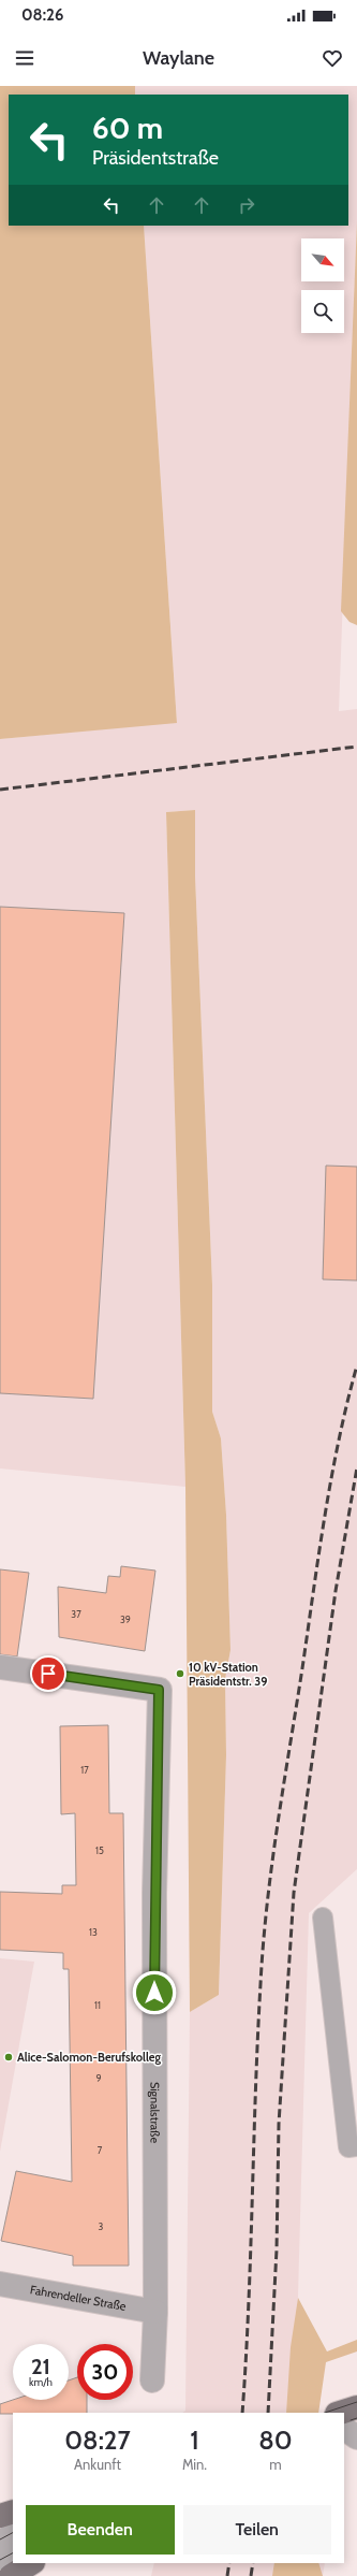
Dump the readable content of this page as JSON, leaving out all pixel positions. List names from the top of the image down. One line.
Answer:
{"streets":{"street":["Signalstraße","Fahrendeller Straße"]},"crossings":[["Signalstraße","Fahrendeller Straße"]],"places":["10 kV-Station Präsidentstr. 39","Alice-Salomon-Berufskolleg"],"house_numbers":["37","39","17","15","13","11","9","7","3"],"north":"bottom right","page":{"status":"08:26","header":"Waylane","turn":["60 m","Präsidentstraße"],"speed":"21 km/h","limit":"30","eta":["08:27","Ankunft","1","Min.","80","m"],"buttons":["Beenden","Teilen"]}}
